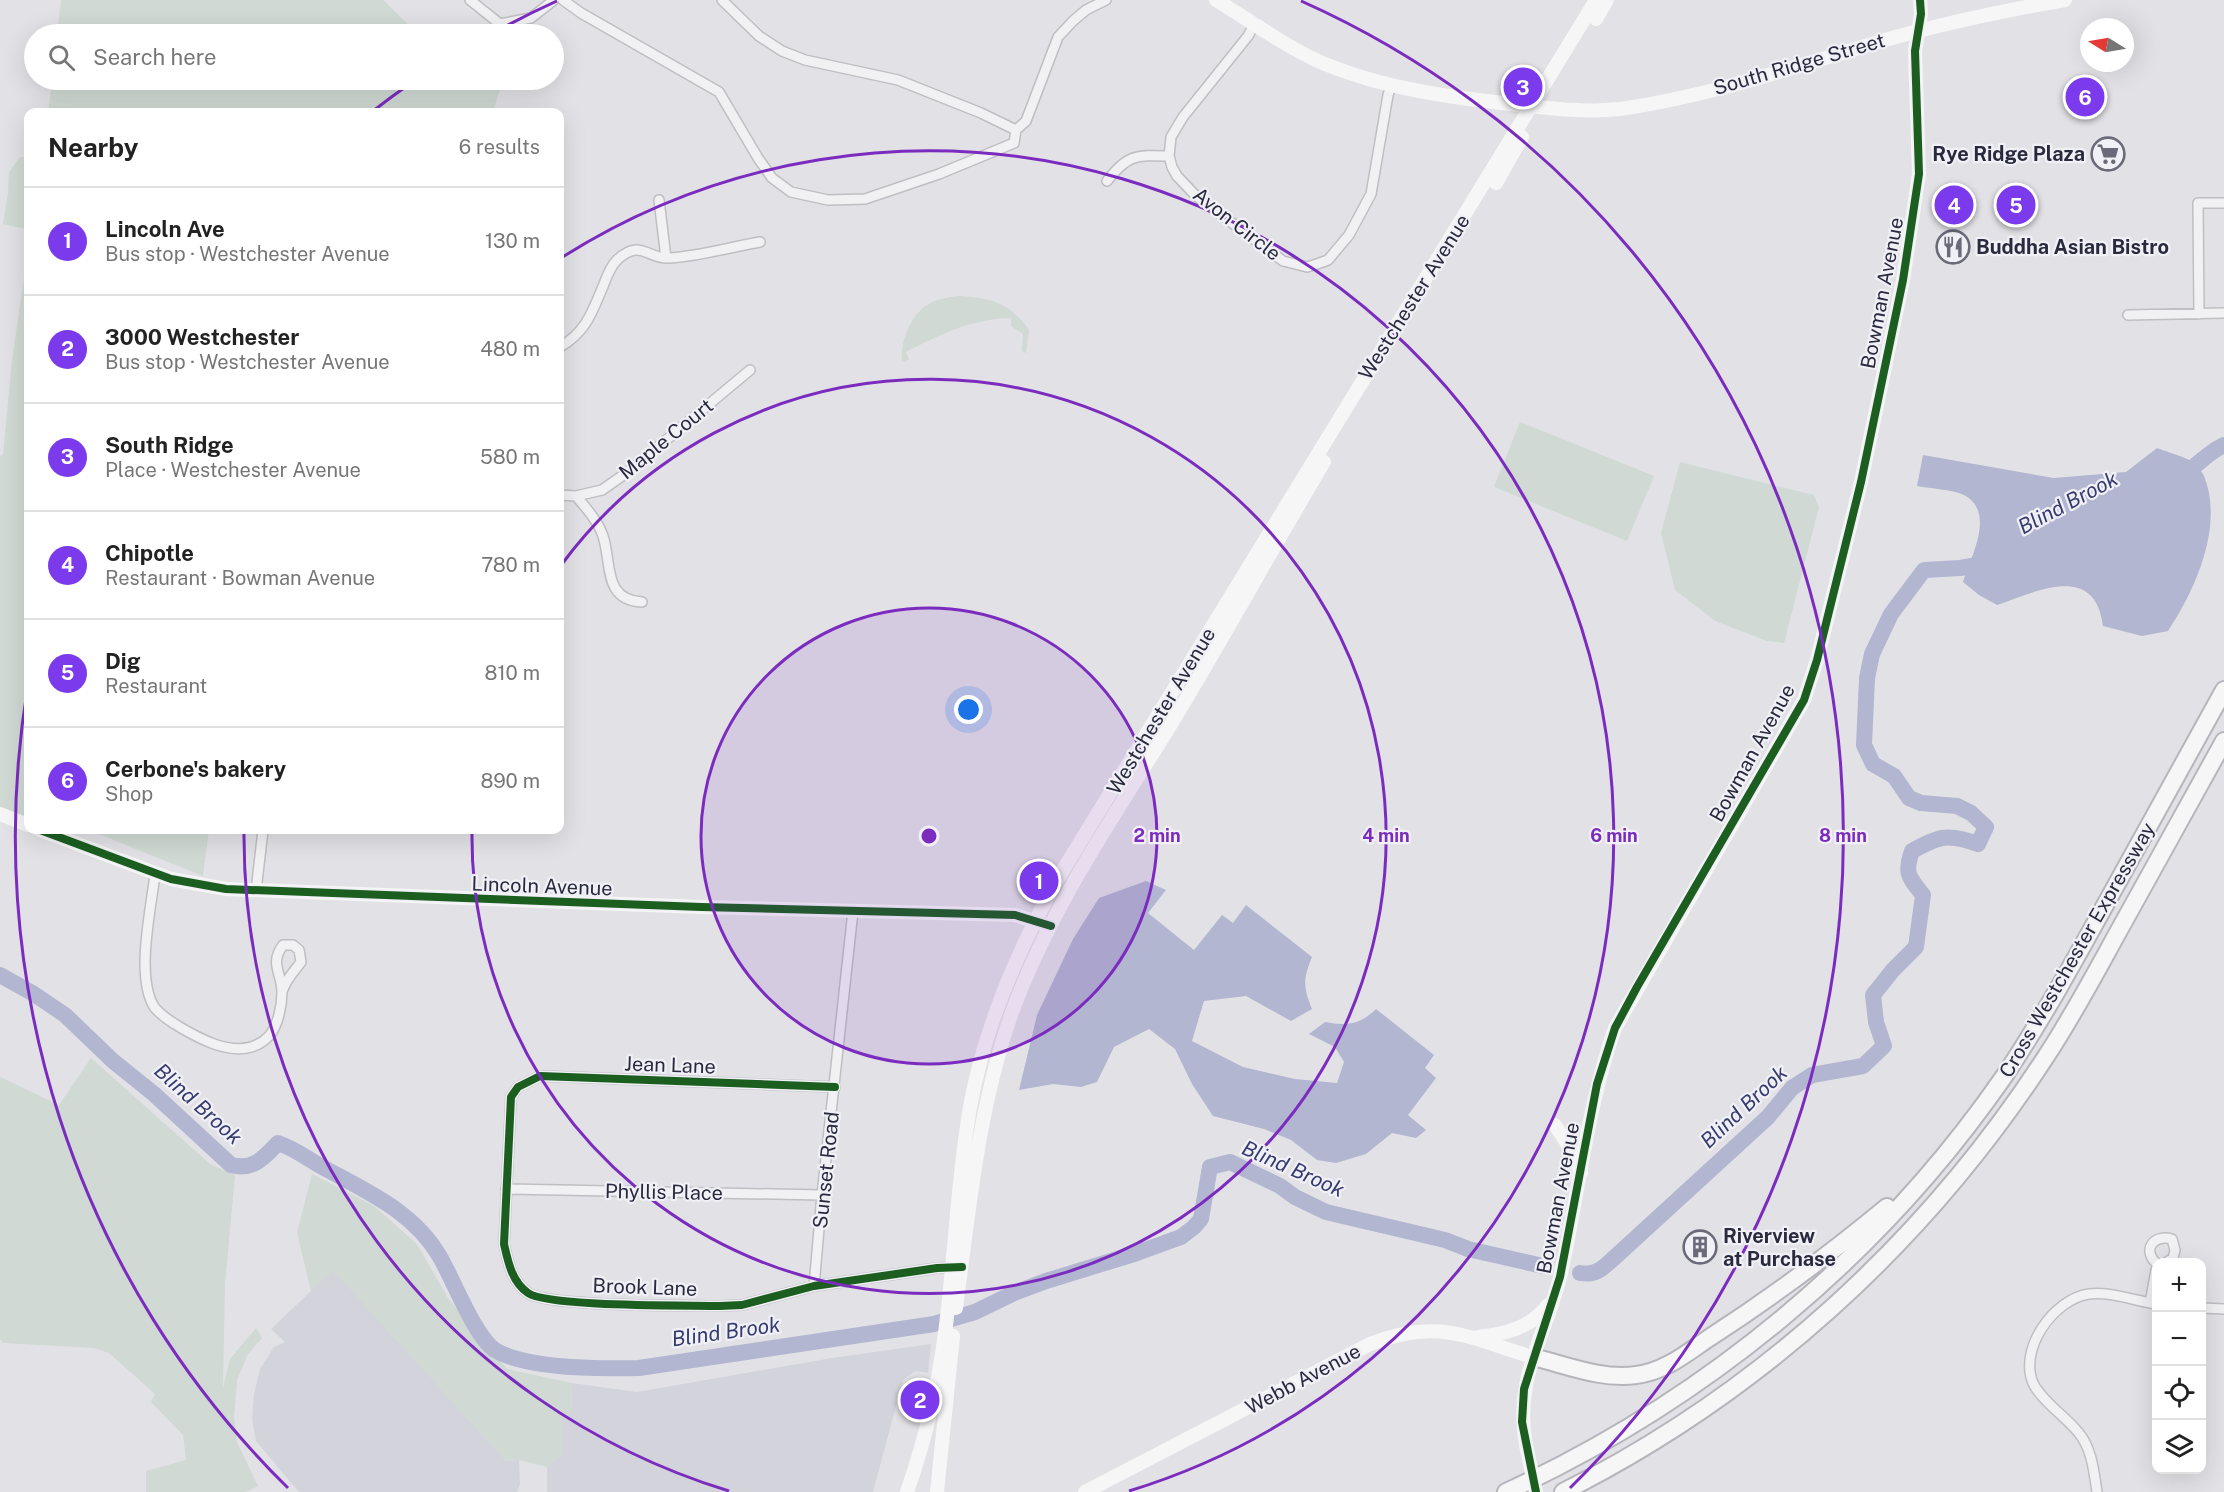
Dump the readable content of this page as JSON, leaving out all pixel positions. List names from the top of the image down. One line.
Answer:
{"streets":{"highway":["Cross Westchester Expressway"],"main road":["South Ridge Street","Bowman Avenue","Westchester Avenue","Lincoln Avenue","Webb Avenue"],"street":["Avon Circle","Maple Court","Jean Lane","Sunset Road","Phyllis Place","Brook Lane"]},"crossings":[["South Ridge Street","Avon Circle"],["South Ridge Street","Bowman Avenue"],["South Ridge Street","Westchester Avenue"],["Bowman Avenue","Webb Avenue"],["Westchester Avenue","Lincoln Avenue"],["Westchester Avenue","Brook Lane"],["Lincoln Avenue","Sunset Road"],["Jean Lane","Sunset Road"],["Jean Lane","Brook Lane"],["Sunset Road","Phyllis Place"],["Sunset Road","Brook Lane"],["Phyllis Place","Brook Lane"]],"water":["Blind Brook"],"places":{"supermarket":["Rye Ridge Plaza"],"restaurant":["Buddha Asian Bistro"],"building":["Riverview at Purchase"]},"north":"left","page":{"search":"Search here","pins":["3","6","4","5","1","2"],"heading":["Nearby","6 results"],"list":[{"mark":"1","name":"Lincoln Ave","note":"Bus stop · Westchester Avenue","value":"130 m"},{"mark":"2","name":"3000 Westchester","note":"Bus stop · Westchester Avenue","value":"480 m"},{"mark":"3","name":"South Ridge","note":"Place · Westchester Avenue","value":"580 m"},{"mark":"4","name":"Chipotle","note":"Restaurant · Bowman Avenue","value":"780 m"},{"mark":"5","name":"Dig","note":"Restaurant","value":"810 m"},{"mark":"6","name":"Cerbone's bakery","note":"Shop","value":"890 m"}],"map_buttons":["+","−"]},"rings":["2 min","4 min","6 min","8 min"]}
